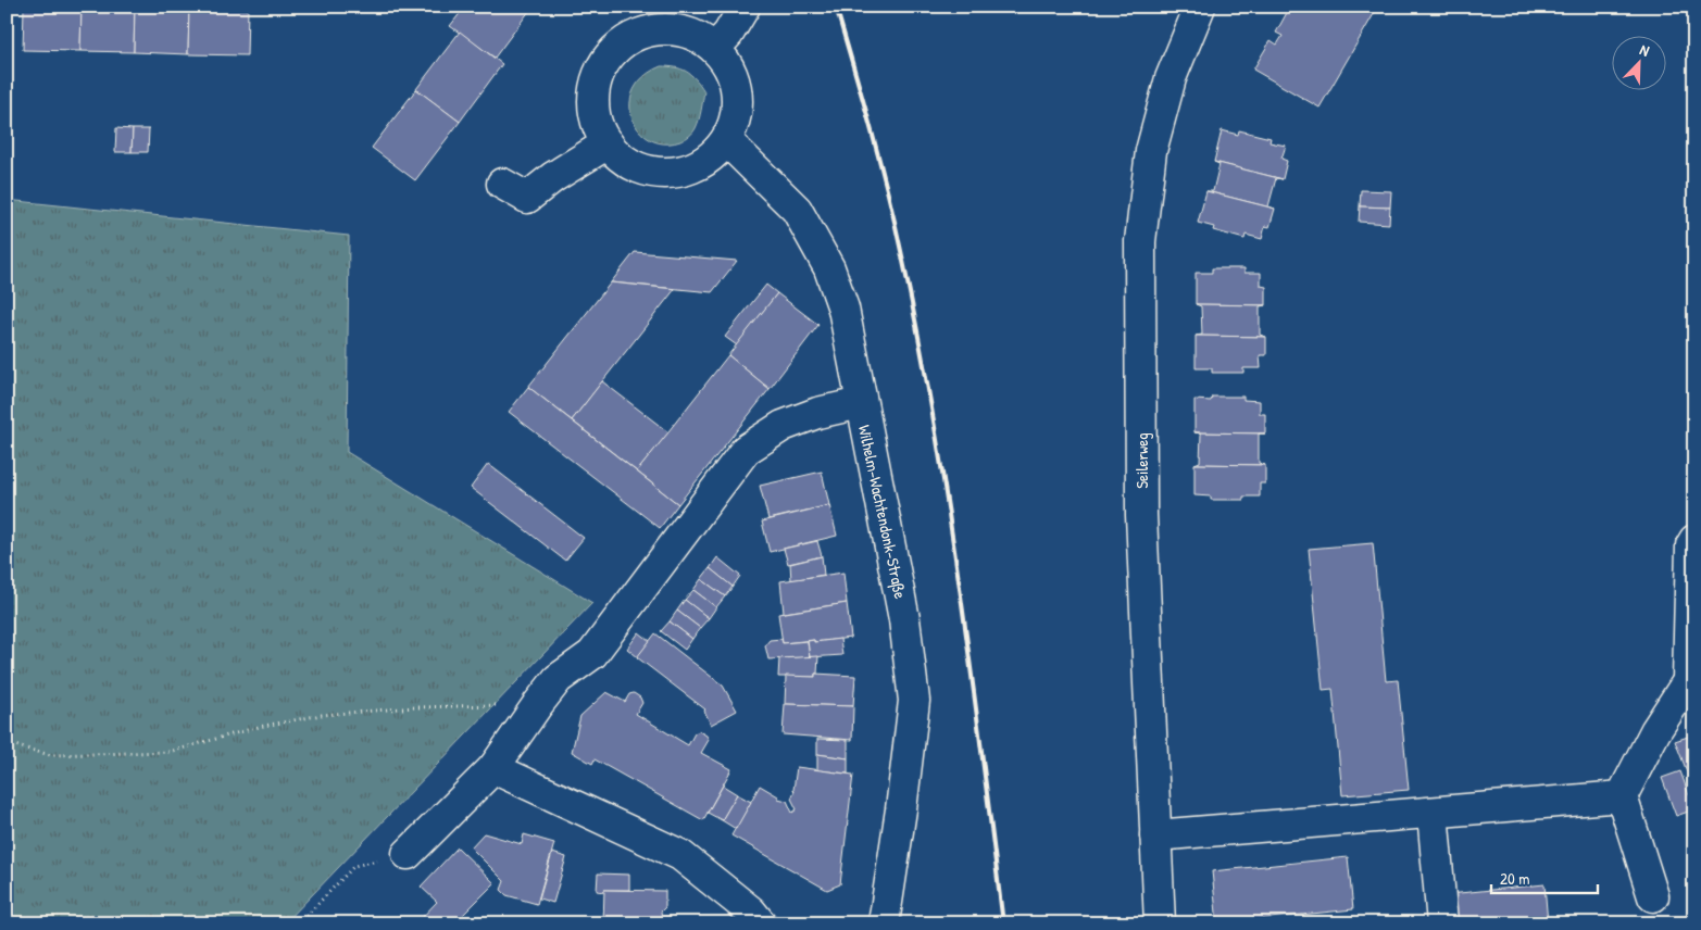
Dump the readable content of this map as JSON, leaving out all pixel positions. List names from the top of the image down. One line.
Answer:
{"streets":{"street":["Seilerweg","Wilhelm-Wachtendonk-Straße"]},"scale_bar":"20 m","north":"top right"}
